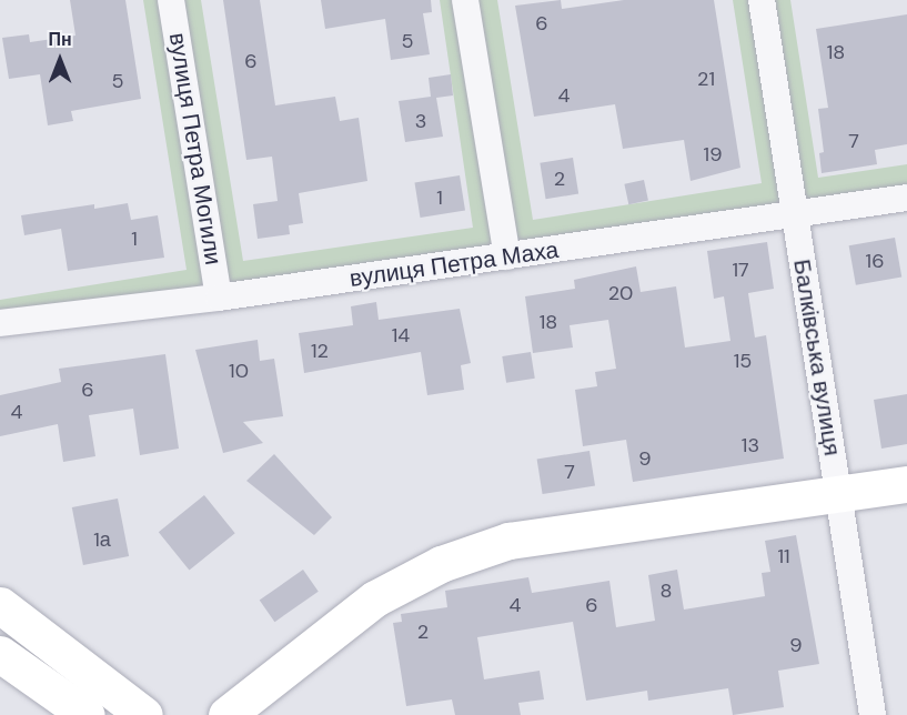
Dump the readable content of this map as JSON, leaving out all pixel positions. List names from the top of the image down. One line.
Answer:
{"streets":{"street":["вулиця Петра Могили","вулиця Петра Маха","Балківська вулиця"]},"crossings":[["вулиця Петра Могили","вулиця Петра Маха"],["вулиця Петра Маха","Балківська вулиця"]],"house_numbers":["6","5","18","6","21","5","4","3","7","19","2","1","1","16","17","20","18","14","12","15","10","6","4","13","9","7","1а","11","8","4","6","2","9"],"north":"top"}
